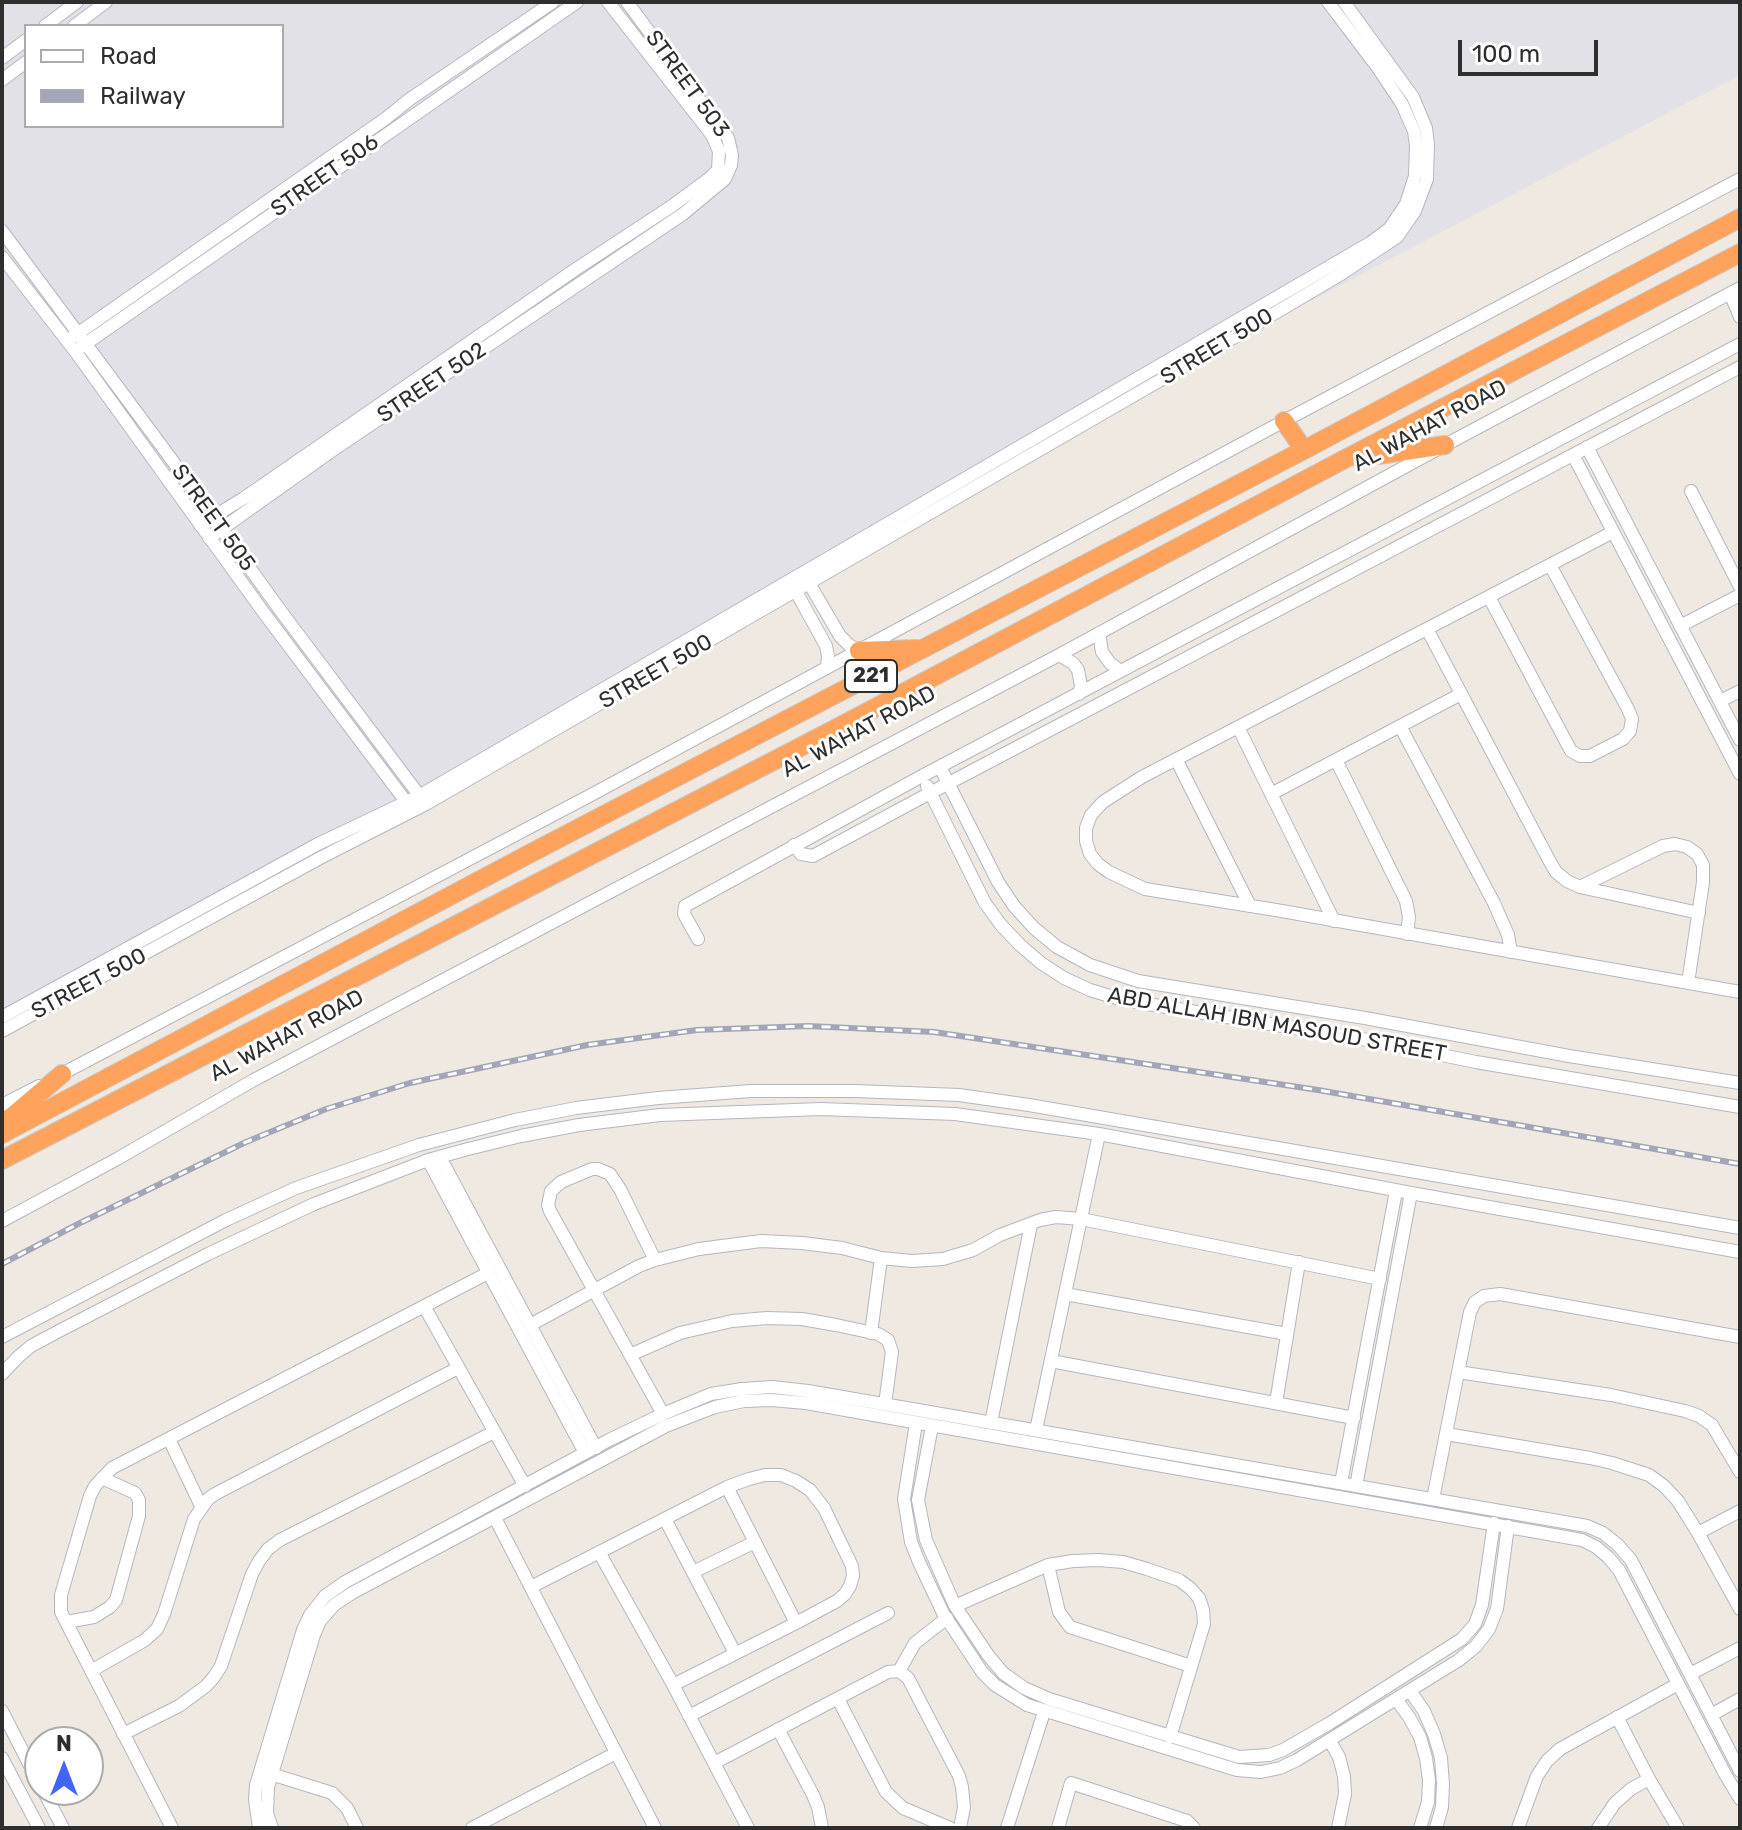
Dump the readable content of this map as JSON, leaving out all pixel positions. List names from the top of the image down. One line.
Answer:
{"streets":{"highway":["AL WAHAT ROAD","221"],"street":["STREET 503","STREET 506","STREET 500","STREET 502","STREET 505","ABD ALLAH IBN MASOUD STREET"]},"crossings":[["STREET 503","STREET 502"],["STREET 506","STREET 505"],["STREET 500","STREET 505"],["STREET 502","STREET 505"]],"legend":["Road","Railway"],"scale_bar":"100 m","north":"top"}
